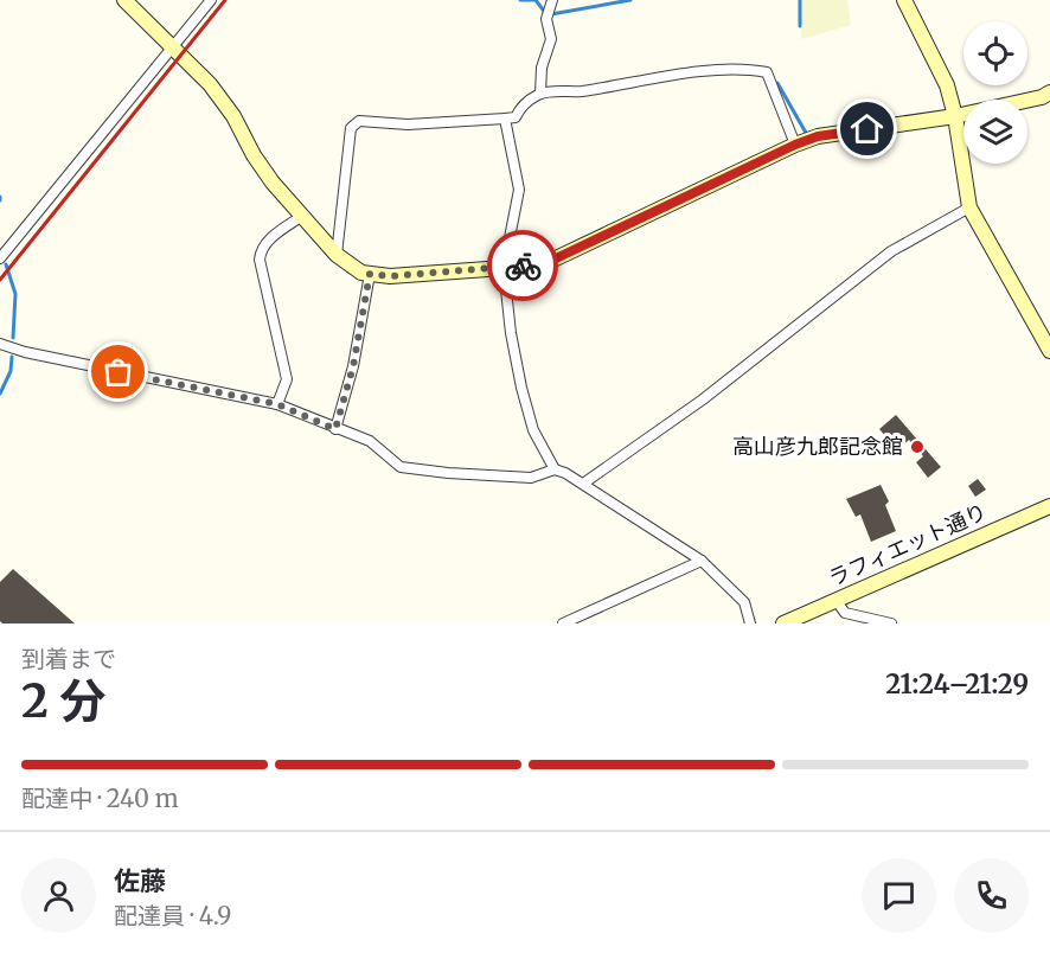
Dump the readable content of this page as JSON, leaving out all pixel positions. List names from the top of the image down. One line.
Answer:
{"streets":{"street":["ラフィエット通り"]},"places":["高山彦九郎記念館"],"page":{"heading":["2 分","到着まで","21:24–21:29"],"panel":["佐藤","配達員 · 4.9"],"bar":"配達中 · 240 m"}}
